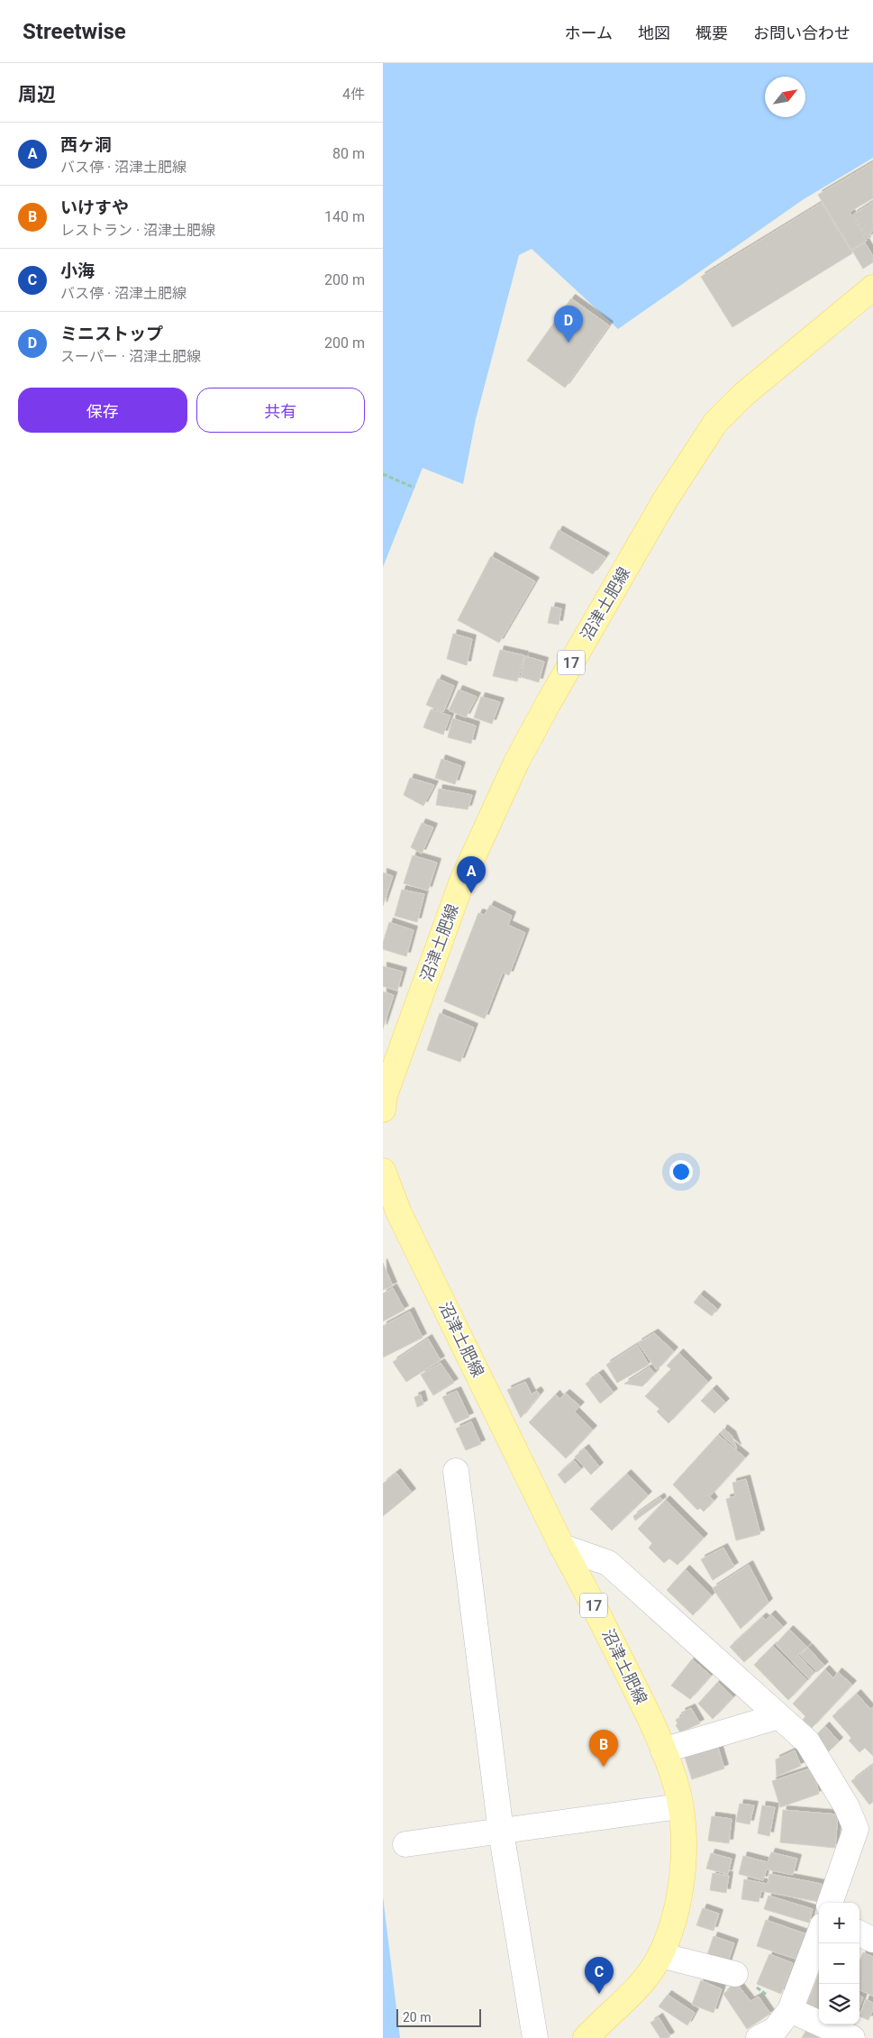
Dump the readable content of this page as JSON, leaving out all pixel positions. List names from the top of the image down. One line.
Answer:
{"streets":{"main road":["沼津土肥線","17"]},"scale_bar":"20 m","north":"top right","page":{"header":"Streetwise","nav":["ホーム","地図","概要","お問い合わせ"],"heading":["周辺","4件"],"list":[{"mark":"A","name":"西ヶ洞","note":"バス停 · 沼津土肥線","value":"80 m"},{"mark":"B","name":"いけすや","note":"レストラン · 沼津土肥線","value":"140 m"},{"mark":"C","name":"小海","note":"バス停 · 沼津土肥線","value":"200 m"},{"mark":"D","name":"ミニストップ","note":"スーパー · 沼津土肥線","value":"200 m"}],"pins":["D","A","B","C"],"buttons":["保存","共有"],"map_buttons":["+","−"],"scale":"20 m"}}
